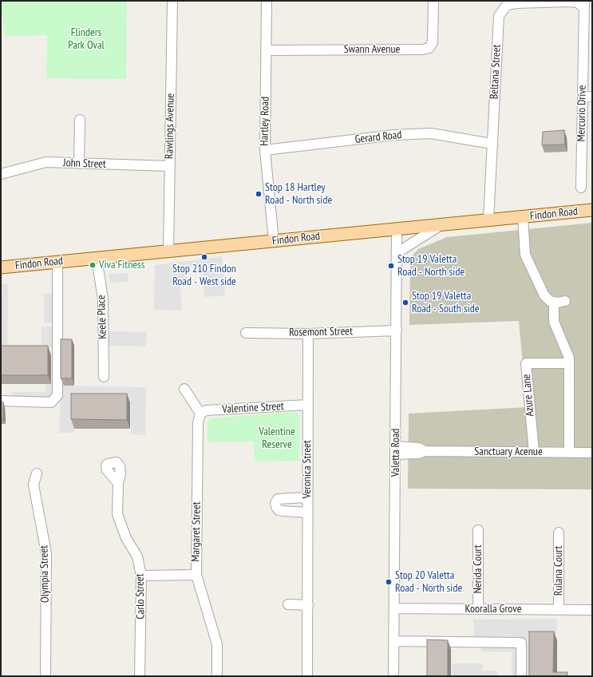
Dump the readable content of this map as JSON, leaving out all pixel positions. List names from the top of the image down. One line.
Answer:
{"streets":{"main road":["Findon Road"],"street":["Swann Avenue","Beltana Street","Mercurio Drive","Hartley Road","Rawlings Avenue","Gerard Road","John Street","Keele Place","Rosemont Street","Azure Lane","Valentine Street","Sanctuary Acenue","Valetta Road","Veronica Street","Margaret Street","Nerida Court","Rulana Court","Olympia Street","Carlo Street","Kooralla Grove"]},"crossings":[["Swann Avenue","Hartley Road"],["Beltana Street","Mercurio Drive"],["Beltana Street","Gerard Road"],["Beltana Street","Findon Road"],["Hartley Road","Gerard Road"],["Hartley Road","Findon Road"],["Rawlings Avenue","John Street"],["Rawlings Avenue","Findon Road"],["Findon Road","Keele Place"],["Findon Road","Valetta Road"],["Rosemont Street","Valetta Road"],["Rosemont Street","Veronica Street"],["Azure Lane","Sanctuary Acenue"],["Valentine Street","Veronica Street"],["Valentine Street","Margaret Street"],["Sanctuary Acenue","Valetta Road"],["Valetta Road","Kooralla Grove"],["Nerida Court","Kooralla Grove"],["Rulana Court","Kooralla Grove"]],"parks":["Flinders Park Oval","Valentine Reserve"],"places":["Stop 18 Hartley Road - North side","Stop 210 Findon Road - West side","Viva Fitness","Stop 19 Valetta Road - North side","Stop 19 Valetta Road - South side","Stop 20 Valetta Road - North side"]}
